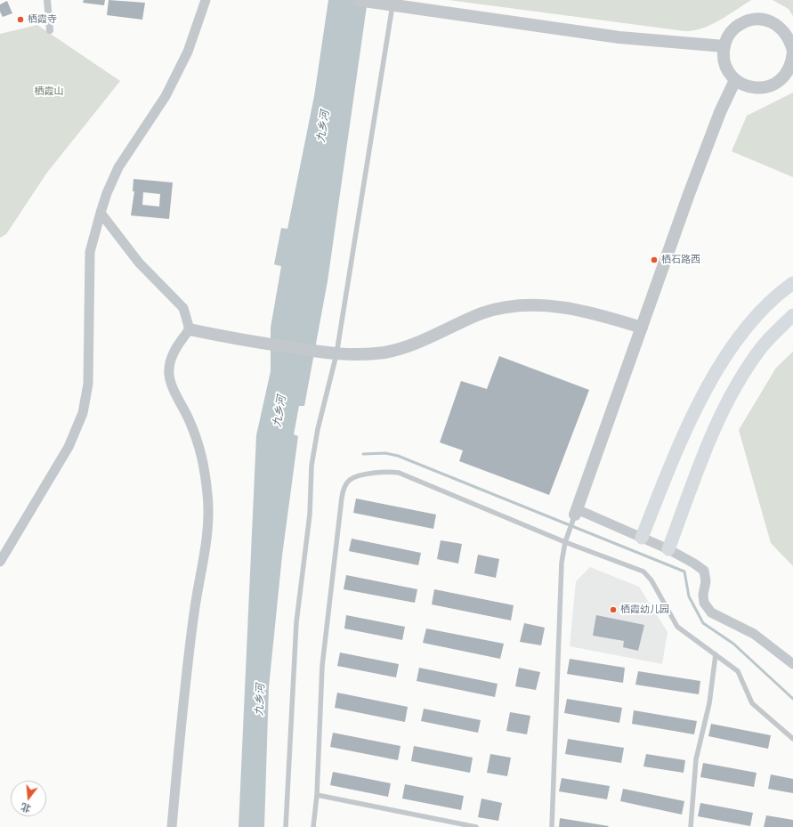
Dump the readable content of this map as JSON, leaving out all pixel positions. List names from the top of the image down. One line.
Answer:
{"water":["九乡河"],"parks":["栖霞山"],"places":["栖霞寺","栖石路西","栖霞幼儿园"],"north":"bottom"}
